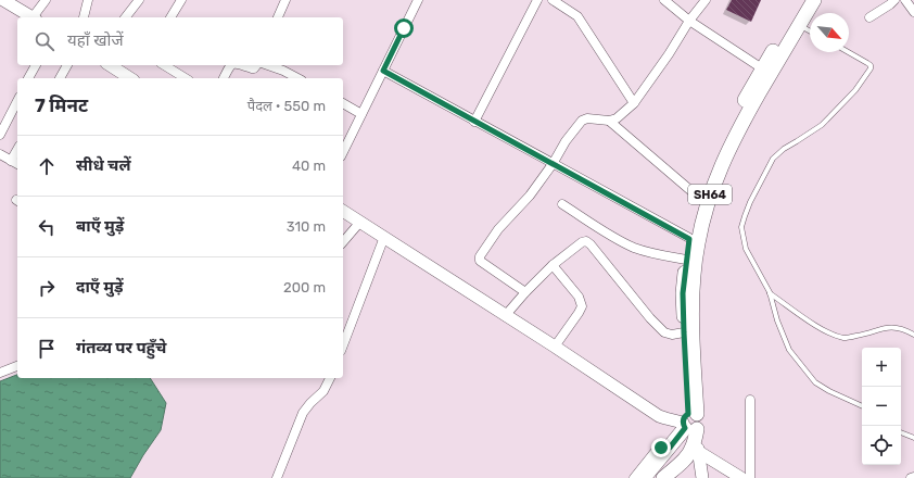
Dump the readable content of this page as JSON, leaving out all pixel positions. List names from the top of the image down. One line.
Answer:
{"streets":{"main road":["SH64"]},"north":"bottom right","page":{"search":"यहाँ खोजें","heading":["7 मिनट","पैदल · 550 m"],"list":[["सीधे चलें","40 m"],["बाएँ मुड़ें","310 m"],["दाएँ मुड़ें","200 m"],"गंतव्य पर पहुँचे"],"map_buttons":["+","−"]}}
